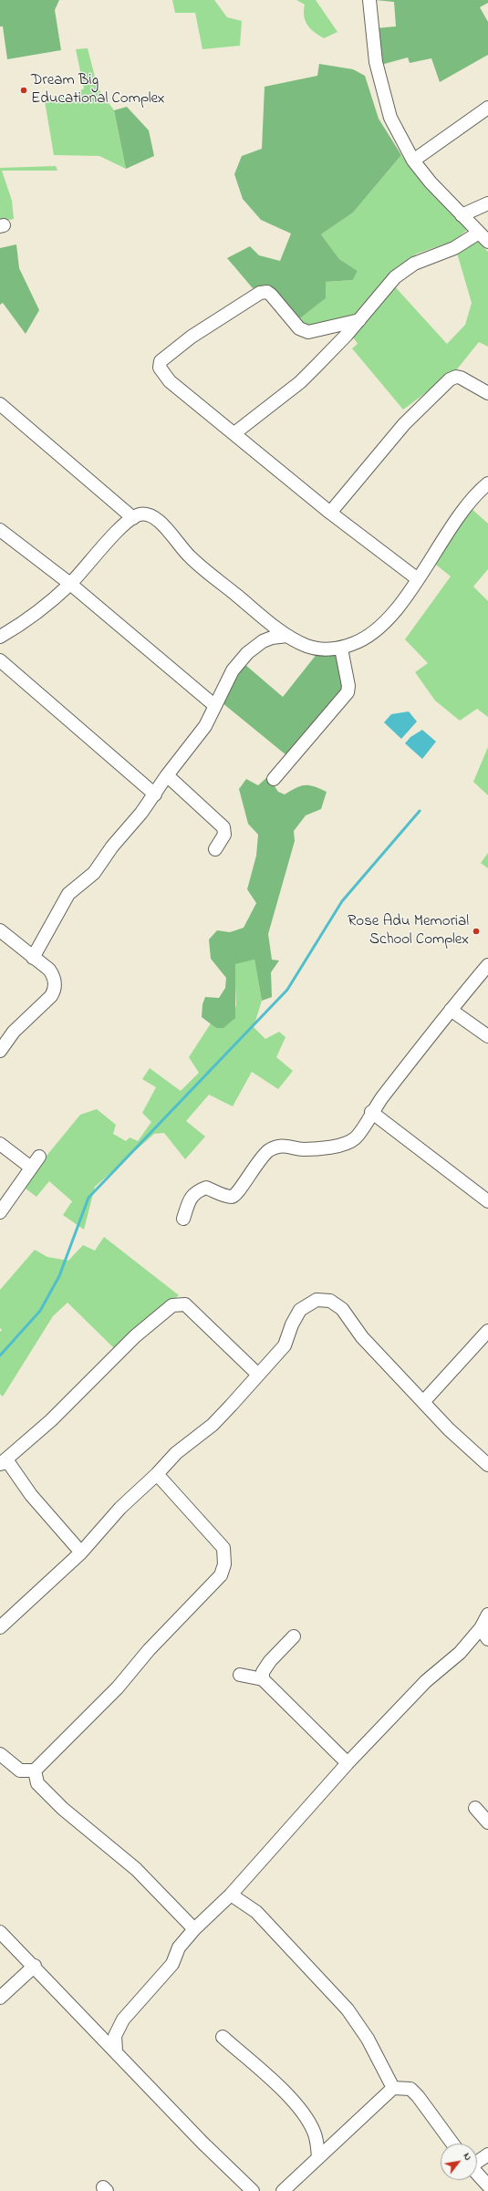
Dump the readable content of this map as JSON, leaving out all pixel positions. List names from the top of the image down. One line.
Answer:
{"places":["Dream Big Educational Complex","Rose Adu Memorial School Complex"],"north":"top right"}
